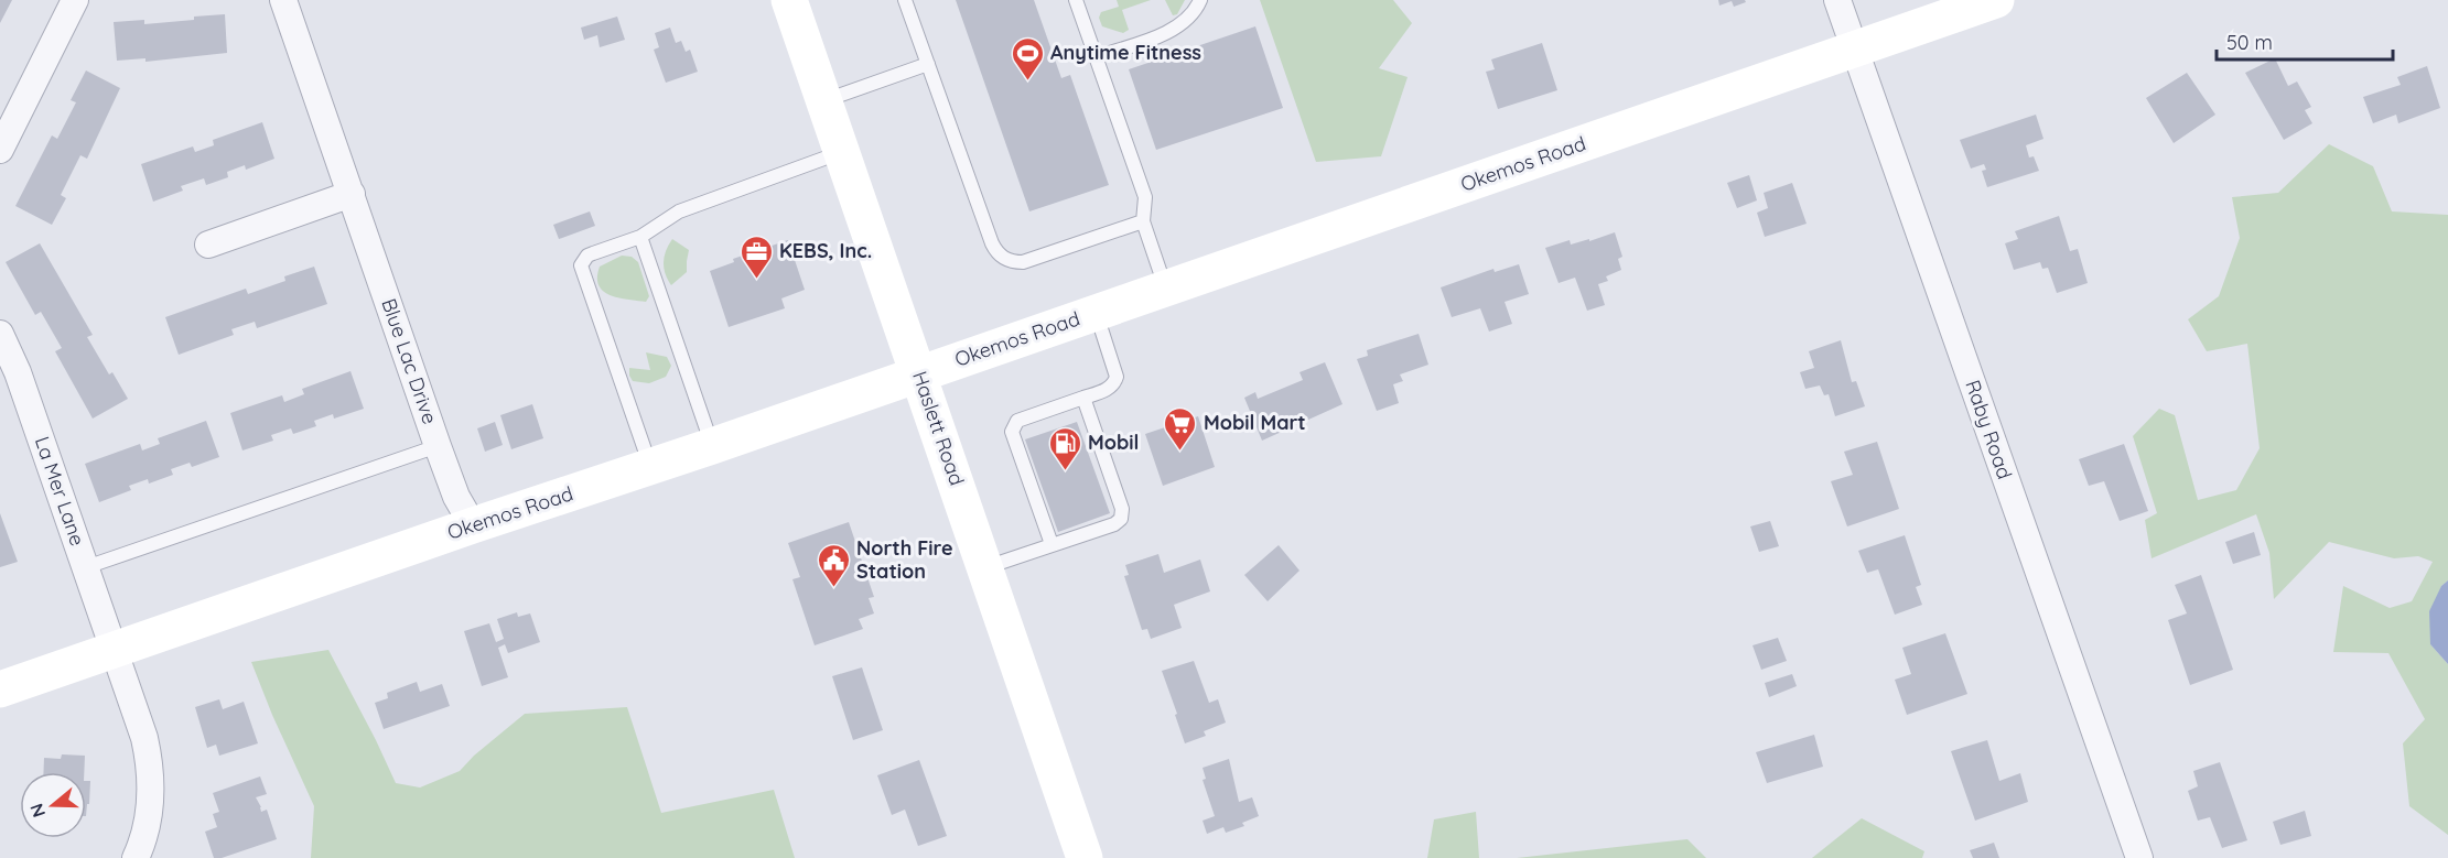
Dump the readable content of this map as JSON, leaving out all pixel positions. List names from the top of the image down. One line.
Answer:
{"streets":{"street":["Okemos Road","Blue Lac Drive","Haslett Road","Raby Road","La Mer Lane"]},"crossings":[["Okemos Road","Blue Lac Drive"],["Okemos Road","Haslett Road"],["Okemos Road","Raby Road"],["Okemos Road","La Mer Lane"]],"places":{"sports":["Anytime Fitness"],"office":["KEBS, Inc."],"supermarket":["Mobil Mart"],"fuel station":["Mobil"],"public building":["North Fire Station"]},"scale_bar":"50 m","north":"left"}
